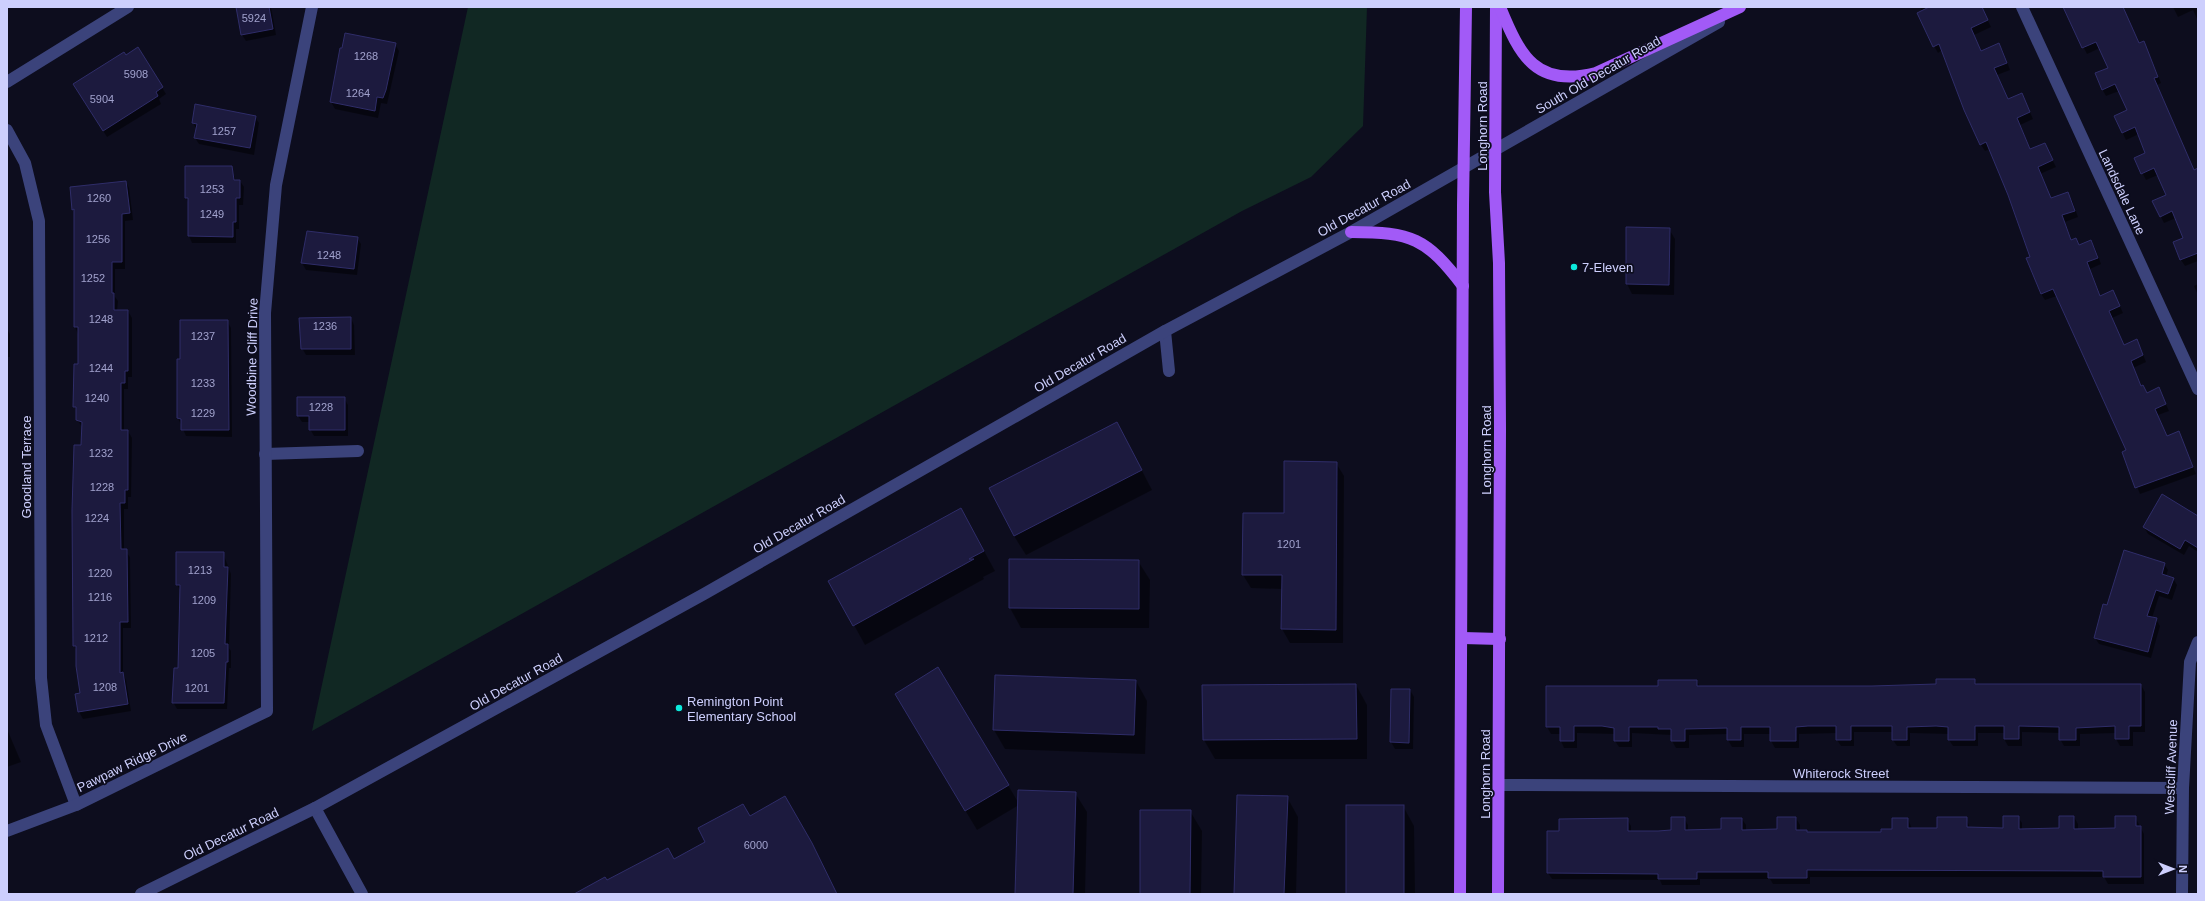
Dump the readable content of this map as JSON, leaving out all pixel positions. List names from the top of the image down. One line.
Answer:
{"streets":{"main road":["Longhorn Road"],"street":["South Old Decatur Road","Landsdale Lane","Old Decatur Road","Woodbine Cliff Drive","Goodland Terrace","Pawpaw Ridge Drive","Westcliff Avenue","Whiterock Street"]},"crossings":[["South Old Decatur Road","Longhorn Road"],["South Old Decatur Road","Old Decatur Road"],["Longhorn Road","Old Decatur Road"],["Longhorn Road","Whiterock Street"],["Woodbine Cliff Drive","Pawpaw Ridge Drive"],["Goodland Terrace","Pawpaw Ridge Drive"],["Westcliff Avenue","Whiterock Street"]],"places":["7-Eleven","Remington Point Elementary School"],"house_numbers":["5924","1268","5908","1264","5904","1257","1253","1260","1249","1256","1248","1252","1248","1236","1237","1244","1233","1240","1228","1229","1232","1228","1224","1201","1213","1220","1216","1209","1212","1205","1208","1201","6000"],"north":"right"}
